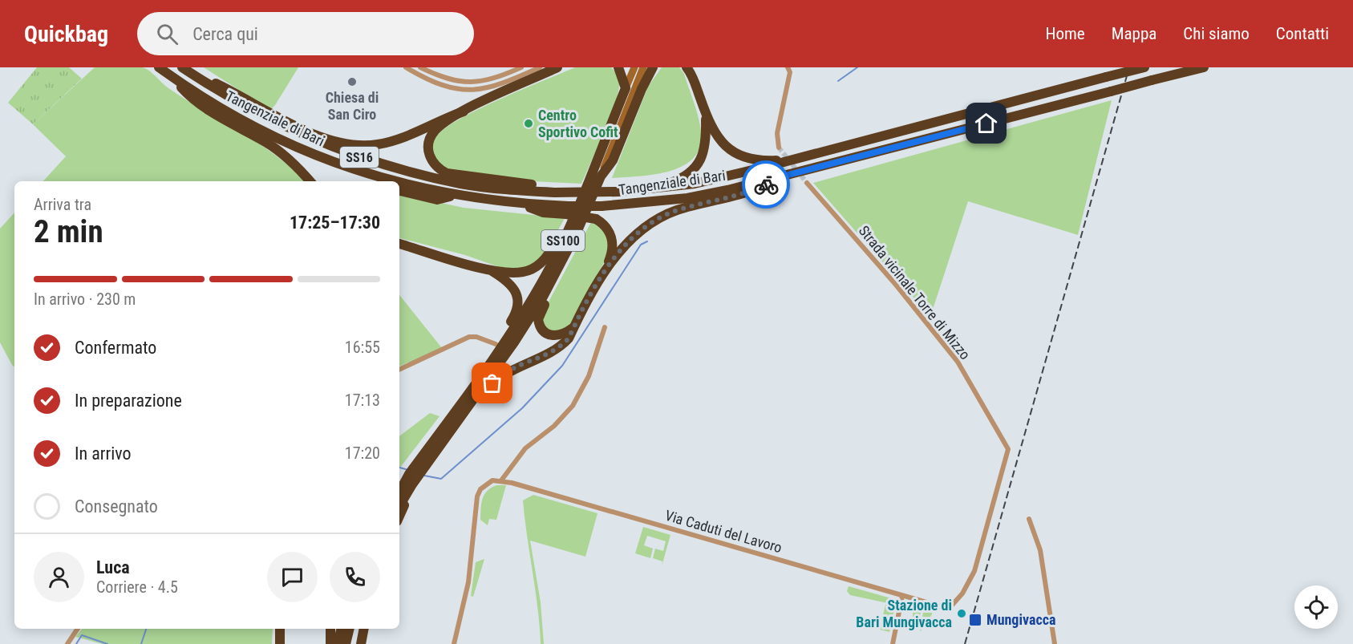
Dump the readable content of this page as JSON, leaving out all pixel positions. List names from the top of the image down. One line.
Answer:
{"streets":{"highway":["Tangenziale di Bari","SS16","SS100"],"street":["Strada vicinale Torre di Mizzo","Via Caduti del Lavoro"]},"crossings":[["Tangenziale di Bari","SS100"],["Strada vicinale Torre di Mizzo","Via Caduti del Lavoro"]],"places":{"other":["Chiesa di San Ciro","Centro Sportivo Cofit","Stazione di Bari Mungivacca"],"transit":["Mungivacca"]},"page":{"header":"Quickbag","search":"Cerca qui","nav":["Home","Mappa","Chi siamo","Contatti"],"heading":["2 min","Arriva tra","17:25–17:30"],"panel":["Luca","Corriere · 4.5"],"bar":"In arrivo · 230 m","list":[["Confermato","16:55"],["In preparazione","17:13"],["In arrivo","17:20"],"Consegnato"]}}
